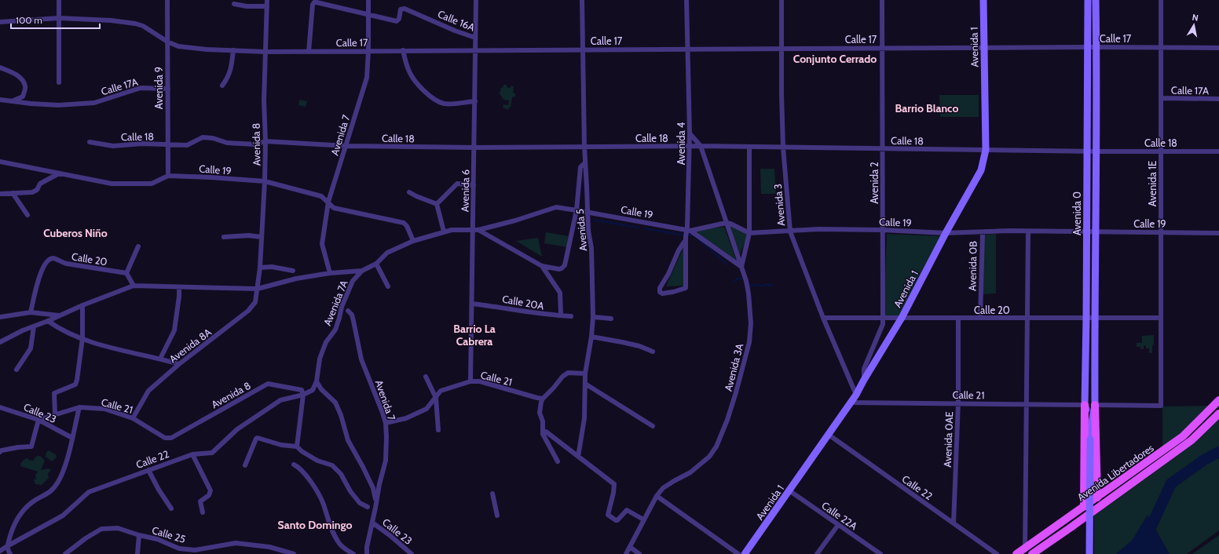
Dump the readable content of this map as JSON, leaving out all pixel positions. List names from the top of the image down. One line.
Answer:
{"streets":{"main road":["Avenida Libertadores"],"street":["Calle 16A","Calle 17","Avenida 1","Calle 17A","Avenida 9","Avenida 7","Calle 18","Avenida 4","Avenida 8","Calle 19","Avenida 2","Avenida 1E","Avenida 6","Avenida 3","Avenida 0","Avenida 5","Calle 20","Avenida 0B","Calle 20A","Avenida 7A","Avenida 8A","Avenida 3A","Calle 21","Calle 23","Avenida 0AE","Calle 22","Calle 22A","Calle 25"]},"crossings":[["Calle 16A","Calle 17"],["Calle 16A","Avenida 7"],["Calle 16A","Avenida 6"],["Calle 17","Avenida 1"],["Calle 17","Avenida 9"],["Calle 17","Avenida 7"],["Calle 17","Avenida 4"],["Calle 17","Avenida 8"],["Calle 17","Avenida 2"],["Calle 17","Avenida 1E"],["Calle 17","Avenida 6"],["Calle 17","Avenida 3"],["Calle 17","Avenida 0"],["Calle 17","Avenida 5"],["Avenida 1","Calle 18"],["Avenida 1","Calle 19"],["Avenida 1","Avenida 2"],["Avenida 1","Avenida 3"],["Avenida 1","Calle 20"],["Avenida 1","Calle 21"],["Avenida 1","Calle 22"],["Avenida 1","Calle 22A"],["Calle 17A","Avenida 9"],["Calle 17A","Avenida 1E"],["Avenida 9","Calle 18"],["Avenida 9","Calle 19"],["Avenida 7","Calle 18"],["Avenida 7","Calle 19"],["Avenida 7","Calle 21"],["Avenida 7","Calle 23"],["Calle 18","Avenida 4"],["Calle 18","Avenida 8"],["Calle 18","Avenida 2"],["Calle 18","Avenida 1E"],["Calle 18","Avenida 6"],["Calle 18","Avenida 3"],["Calle 18","Avenida 0"],["Calle 18","Avenida 5"],["Calle 18","Avenida 3A"],["Avenida 8","Calle 19"],["Avenida 8","Avenida 8A"],["Avenida 8","Calle 21"],["Avenida 8","Calle 22"],["Calle 19","Avenida 2"],["Calle 19","Avenida 1E"],["Calle 19","Avenida 6"],["Calle 19","Avenida 3"],["Calle 19","Avenida 0"],["Calle 19","Avenida 0B"],["Calle 19","Avenida 7A"],["Calle 19","Avenida 3A"],["Avenida 2","Calle 20"],["Avenida 1E","Avenida 0"],["Avenida 1E","Calle 20"],["Avenida 6","Calle 20A"],["Avenida 6","Calle 21"],["Avenida 3","Calle 20"],["Avenida 0","Calle 20"],["Avenida 0","Calle 21"],["Calle 20","Avenida 0B"],["Calle 20","Avenida 0AE"],["Avenida 8A","Calle 21"],["Calle 21","Calle 23"],["Calle 21","Avenida 0AE"],["Avenida 0AE","Calle 22"]],"districts":["Conjunto Cerrado","Barrio Blanco","Cuberos Niño","Barrio La Cabrera","Santo Domingo"],"scale_bar":"100 m","north":"top"}
